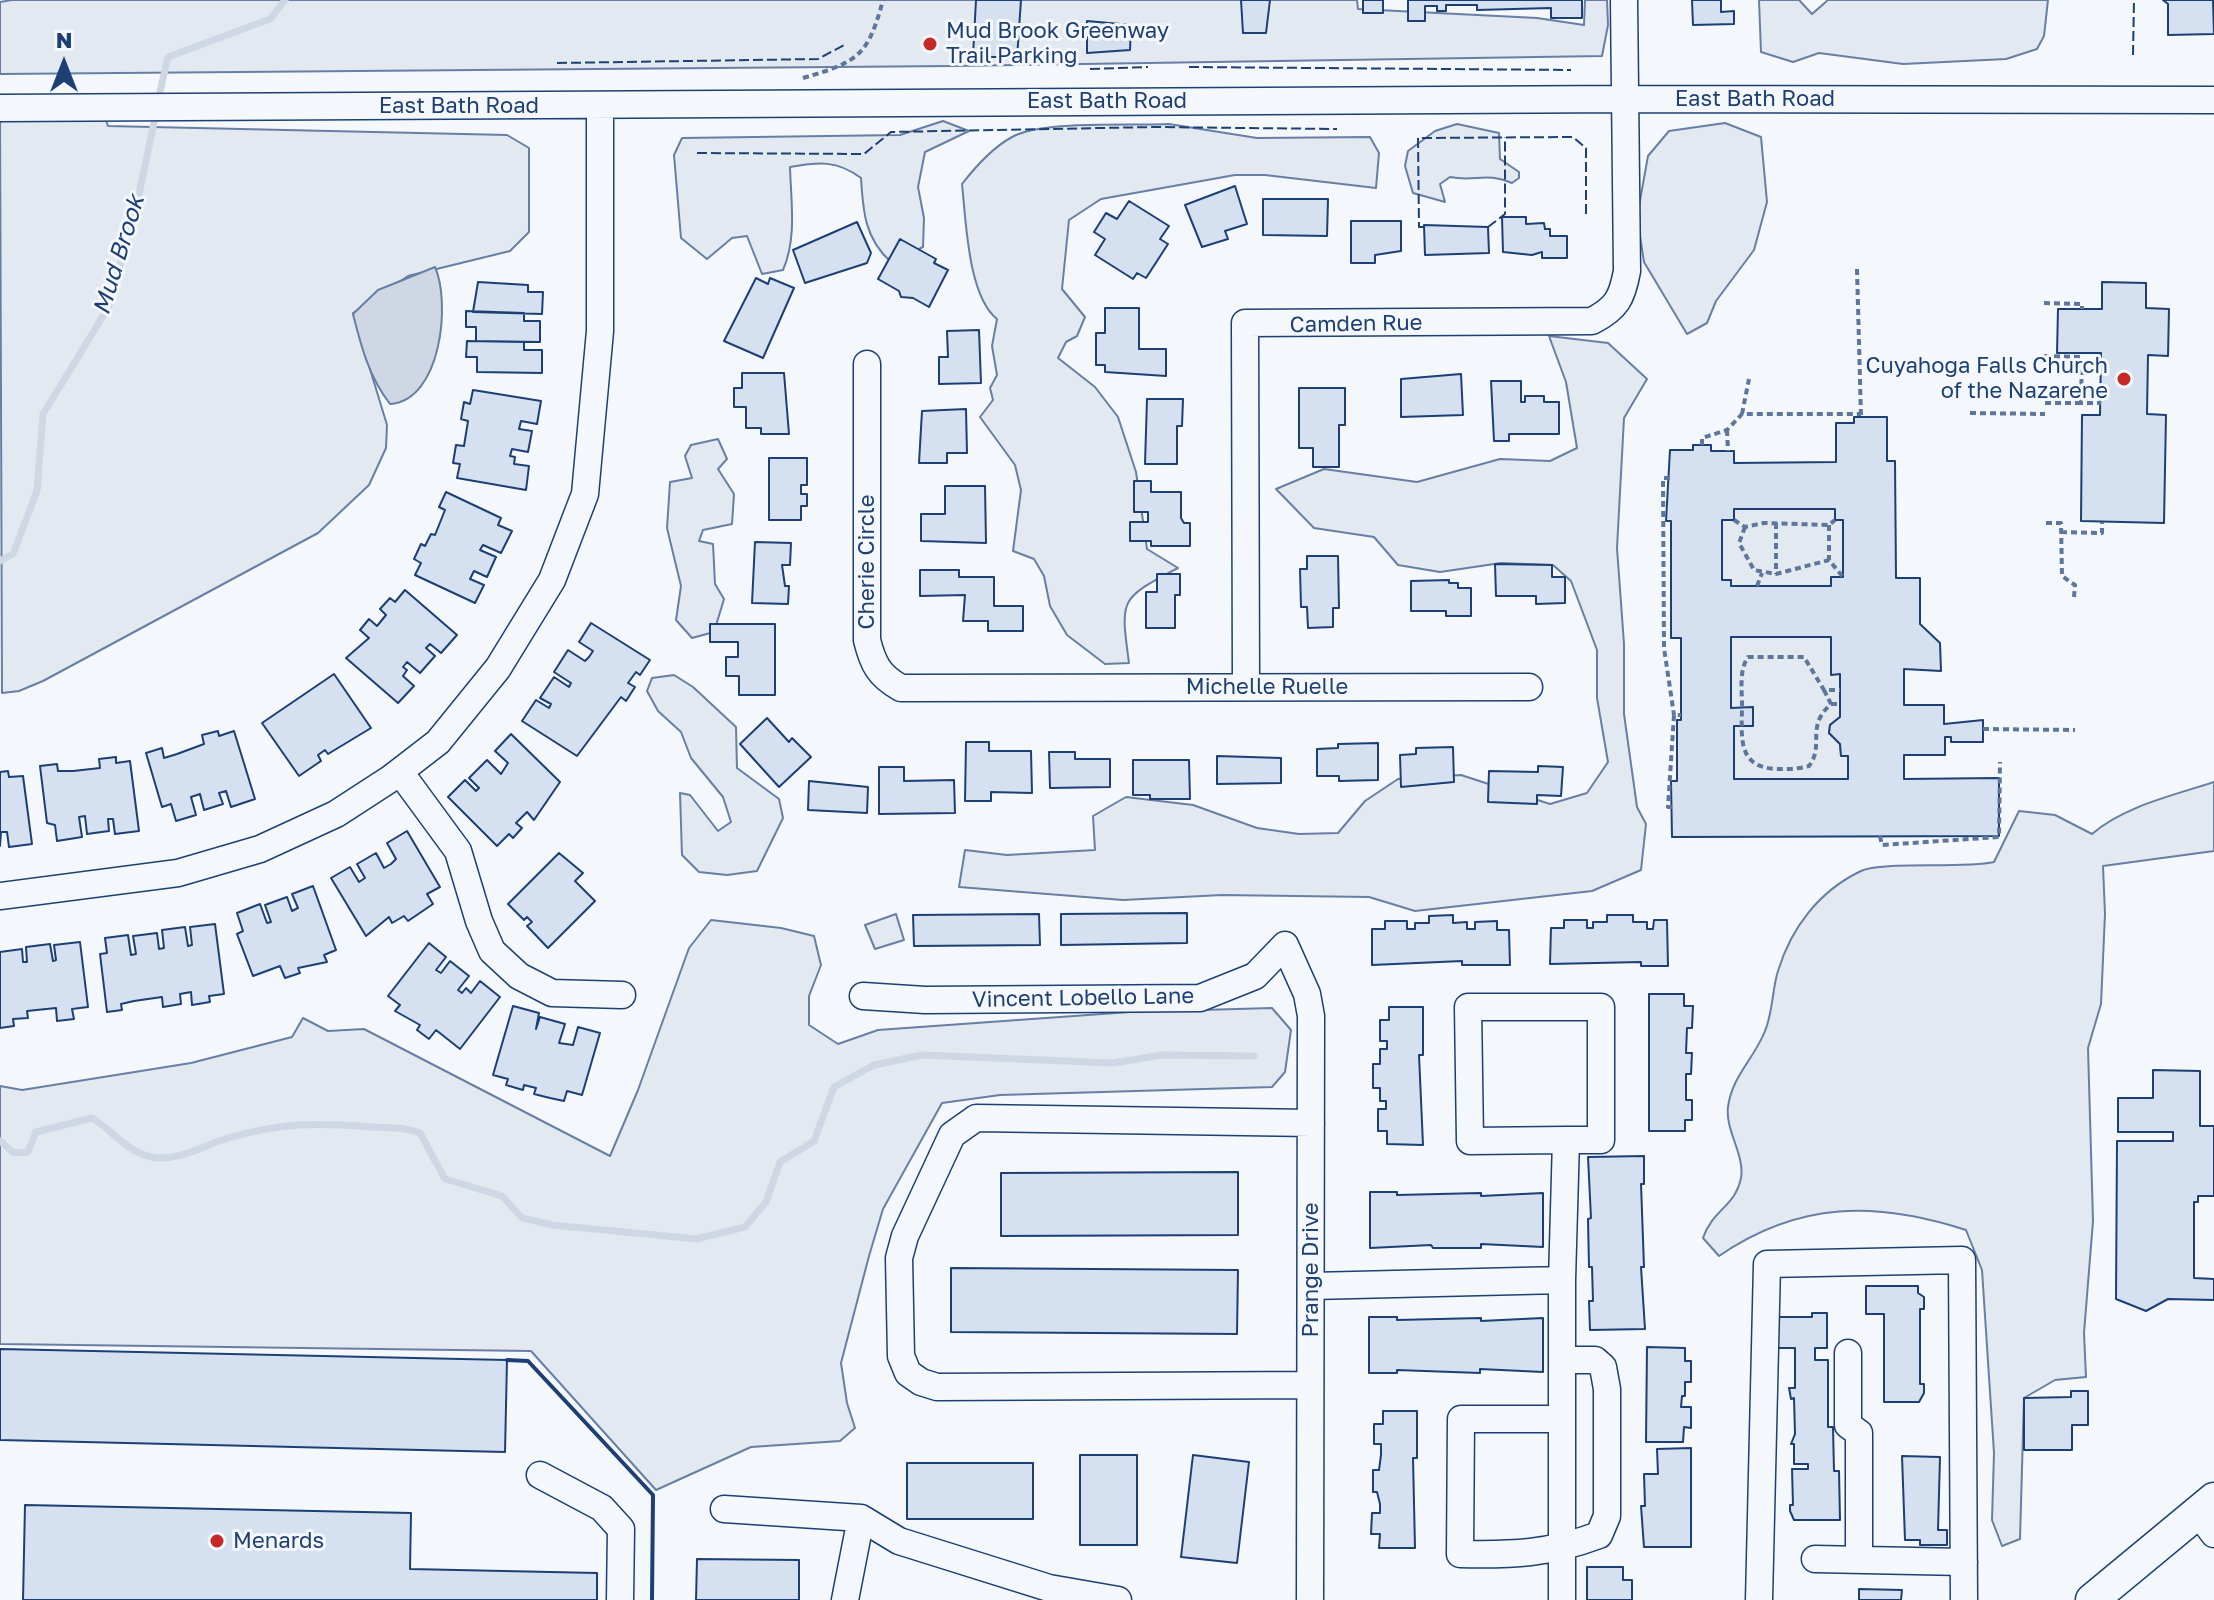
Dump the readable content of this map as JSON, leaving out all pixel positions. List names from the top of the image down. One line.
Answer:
{"streets":{"street":["East Bath Road","Camden Rue","Cherie Circle","Michelle Ruelle","Vincent Lobello Lane","Prange Drive"]},"crossings":[["East Bath Road","Camden Rue"],["Camden Rue","Michelle Ruelle"],["Cherie Circle","Michelle Ruelle"],["Vincent Lobello Lane","Prange Drive"]],"water":["Mud Brook"],"places":["Mud Brook Greenway Trail Parking","Cuyahoga Falls Church of the Nazarene","Menards"],"north":"top"}
